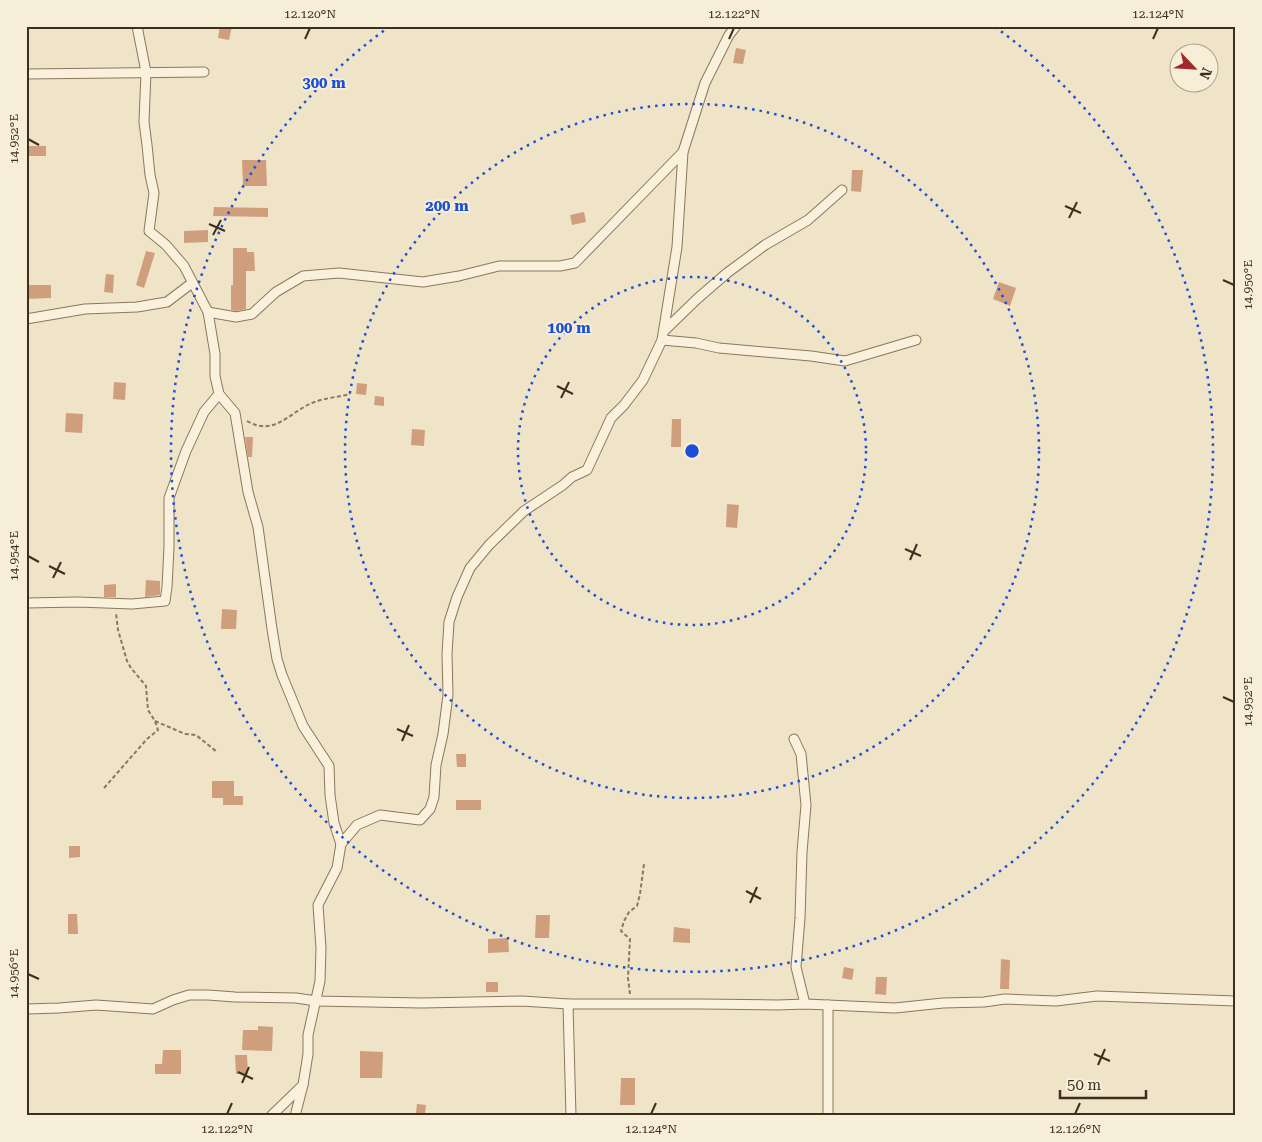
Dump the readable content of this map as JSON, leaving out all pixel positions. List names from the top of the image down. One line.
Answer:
{"scale_bar":"50 m","north":"bottom right","coordinates":["12.120°N","12.122°N","12.124°N","14.952°E","14.950°E","14.954°E","14.956°E","12.126°N"],"rings":["300 m","200 m","100 m"]}
